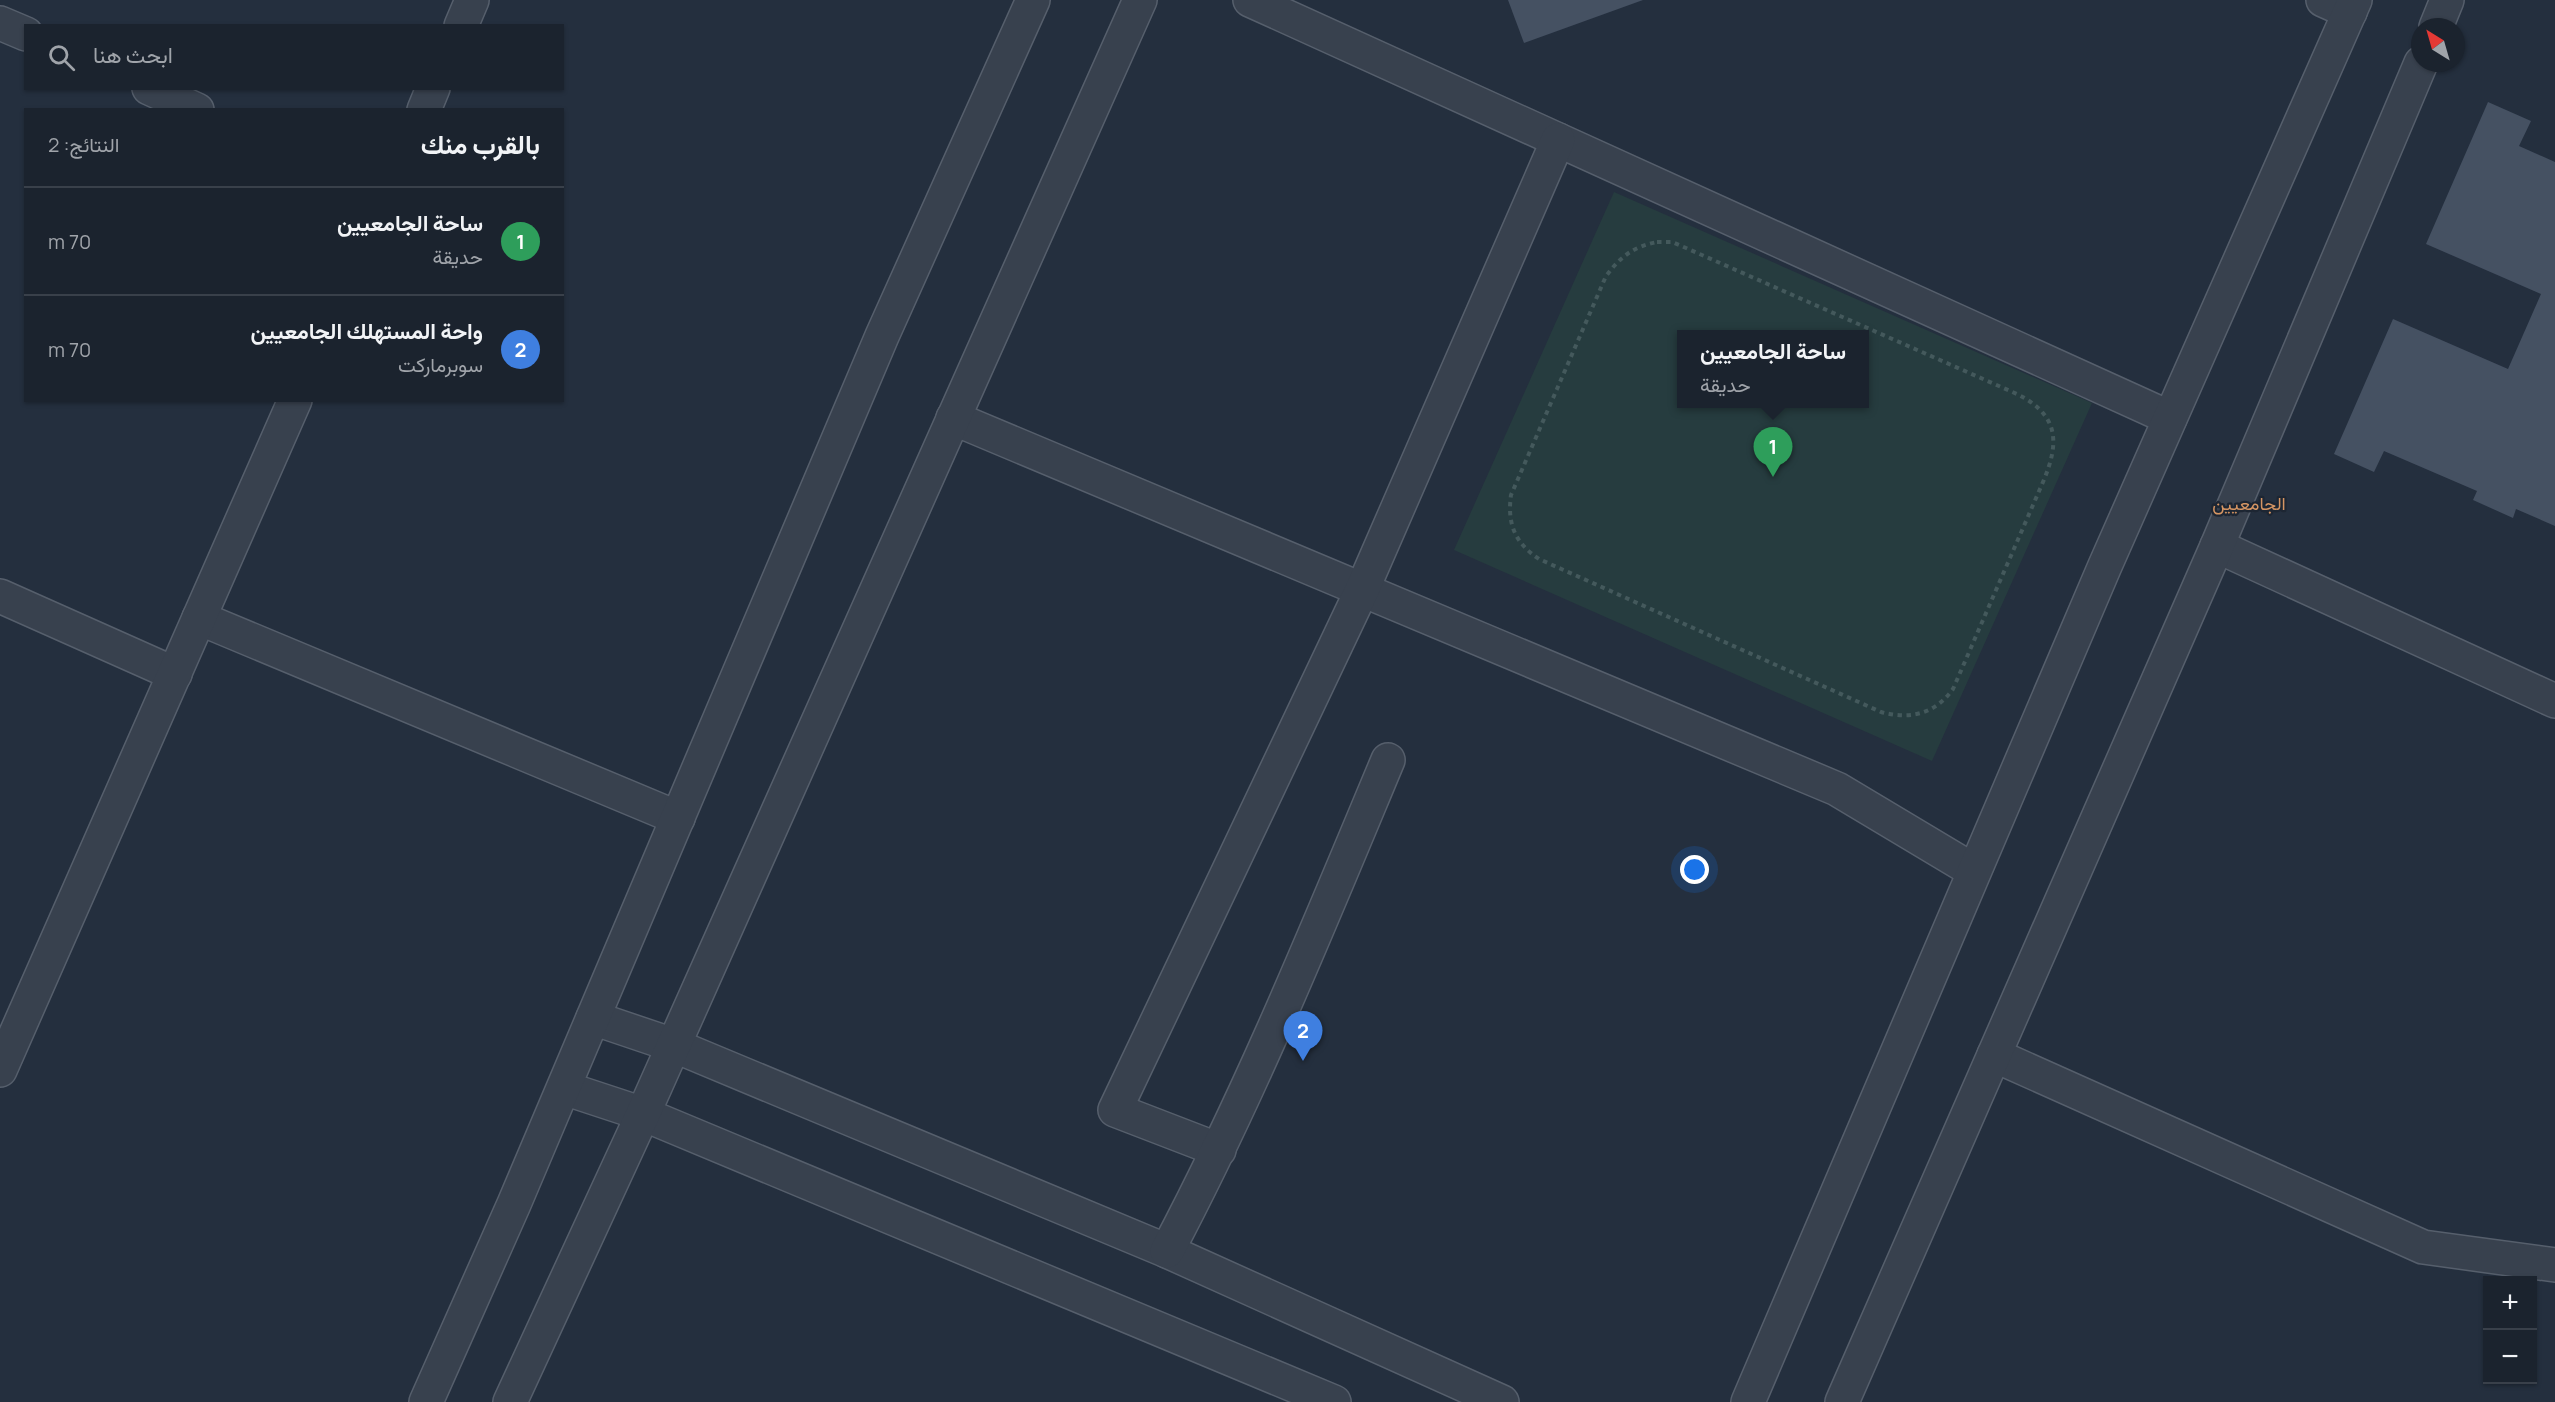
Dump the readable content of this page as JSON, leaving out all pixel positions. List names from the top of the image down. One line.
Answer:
{"districts":["الجامعيين"],"north":"top left","page":{"search":"ابحث هنا","heading":["بالقرب منك","النتائج: 2"],"list":[{"mark":"1","name":"ساحة الجامعيين","note":"حديقة","value":"70 m"},{"mark":"2","name":"واحة المستهلك الجامعيين","note":"سوبرماركت","value":"70 m"}],"popup":["ساحة الجامعيين","حديقة"],"pins":["1","2"],"map_buttons":["+","−"]}}
